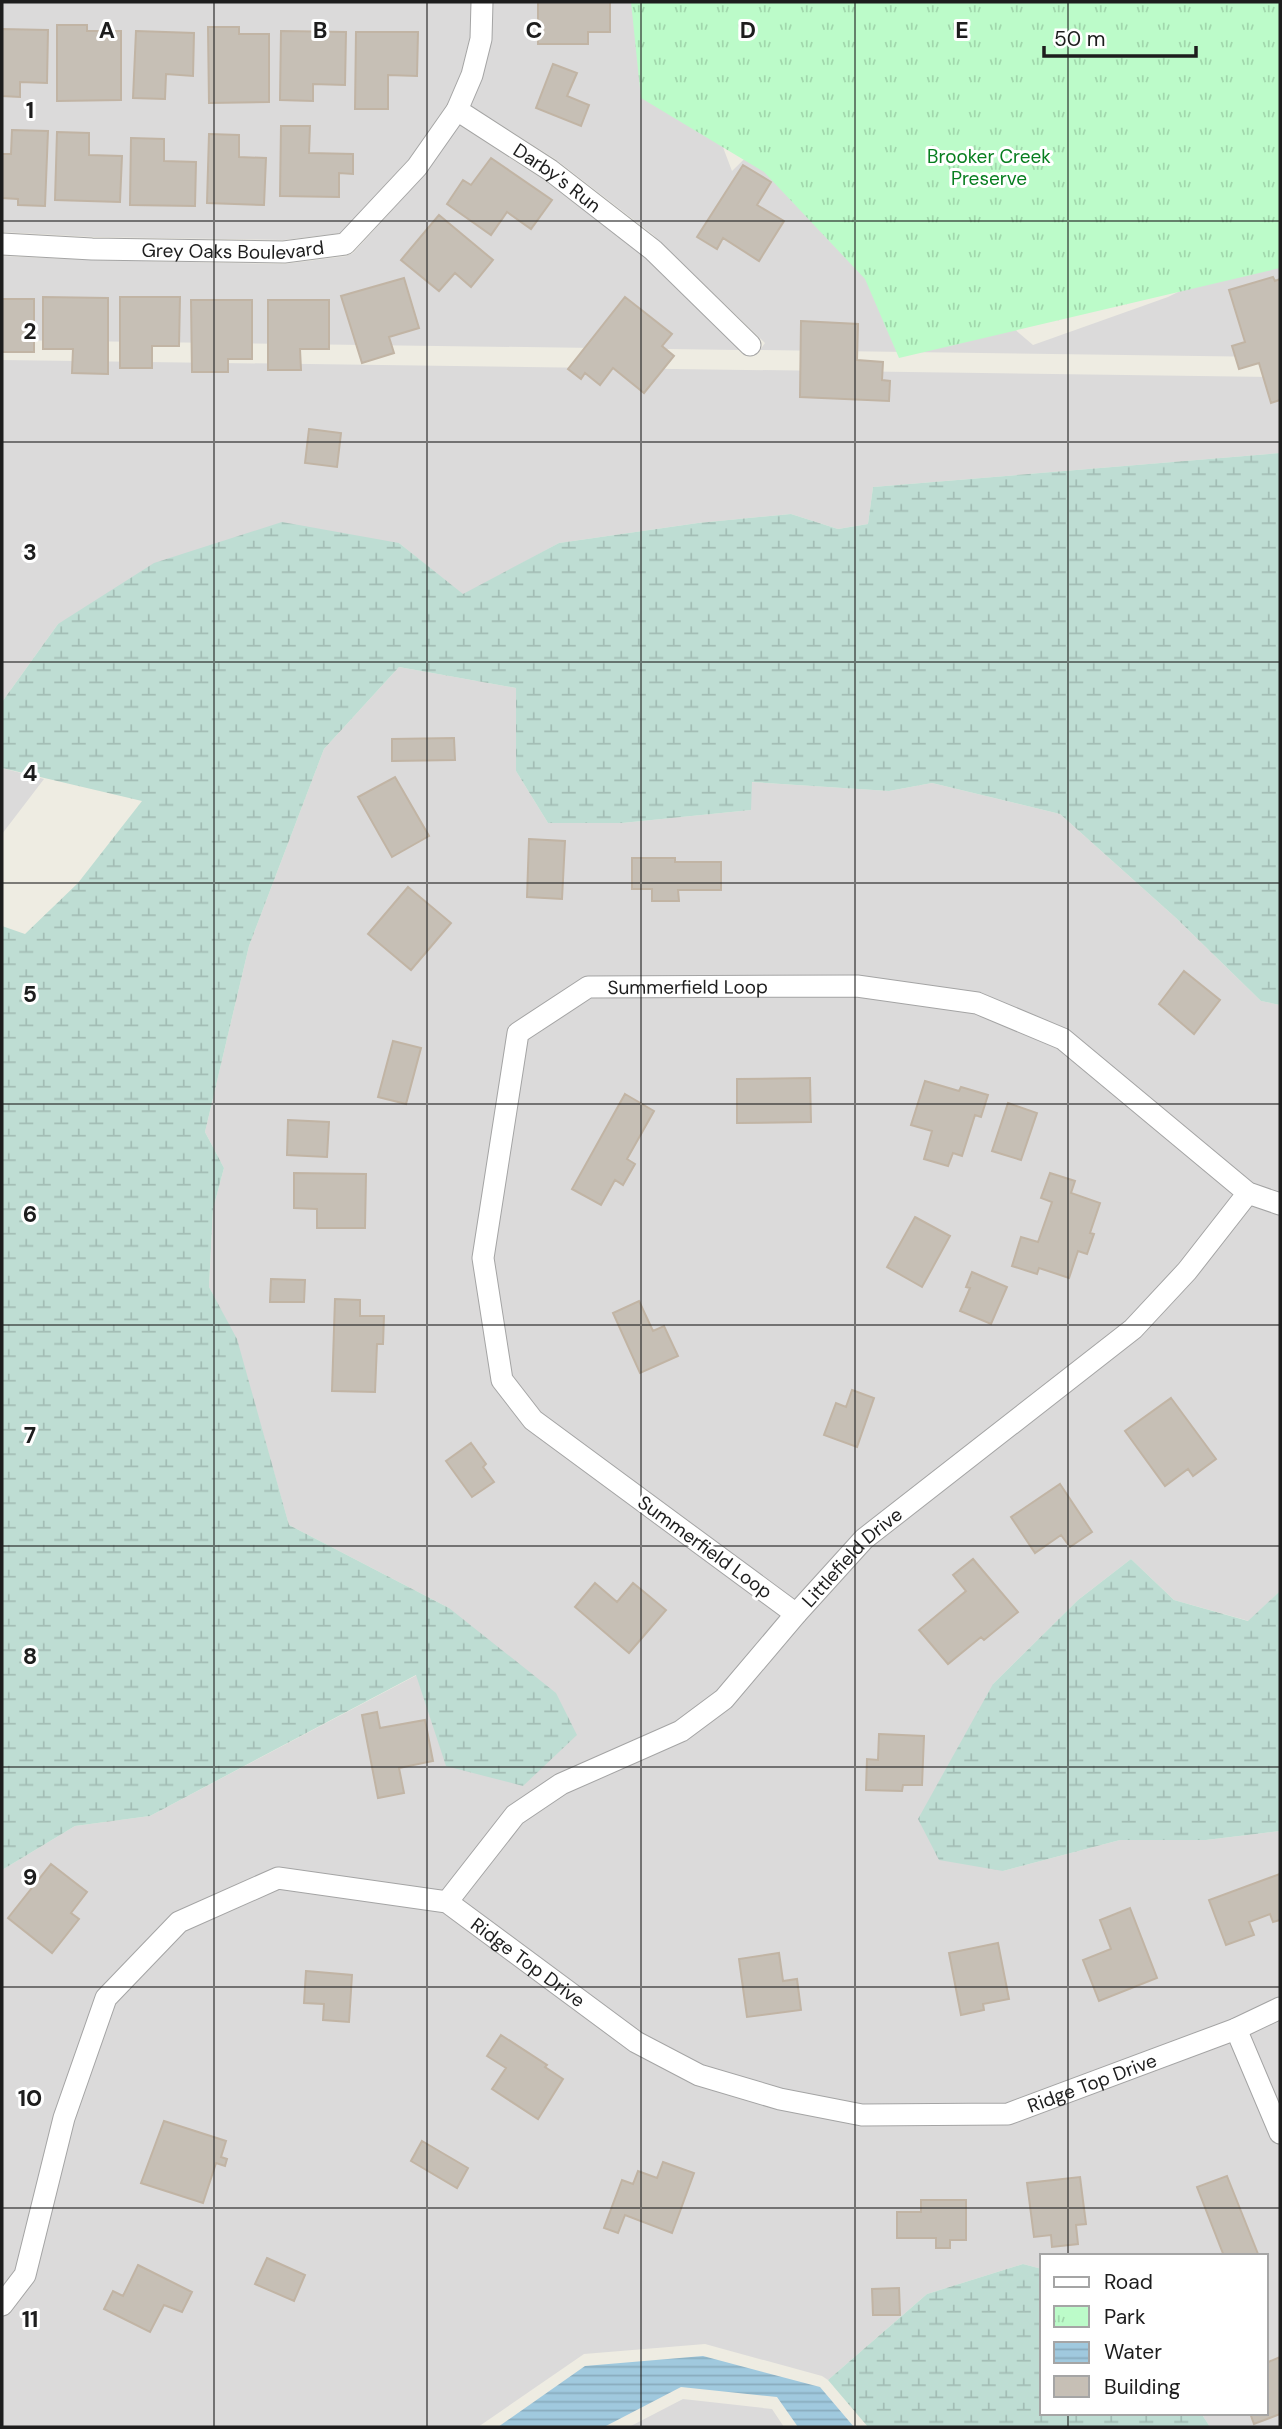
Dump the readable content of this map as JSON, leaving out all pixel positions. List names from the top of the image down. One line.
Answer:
{"streets":{"street":["Darby's Run","Grey Oaks Boulevard","Summerfield Loop","Littlefield Drive","Ridge Top Drive"]},"crossings":[["Darby's Run","Grey Oaks Boulevard"],["Summerfield Loop","Littlefield Drive"],["Littlefield Drive","Ridge Top Drive"]],"parks":["Brooker Creek Preserve"],"legend":["Road","Park","Water","Building"],"scale_bar":"50 m","grid":{"columns":["A","B","C","D","E"],"rows":["1","2","3","4","5","6","7","8","9","10","11"]}}
